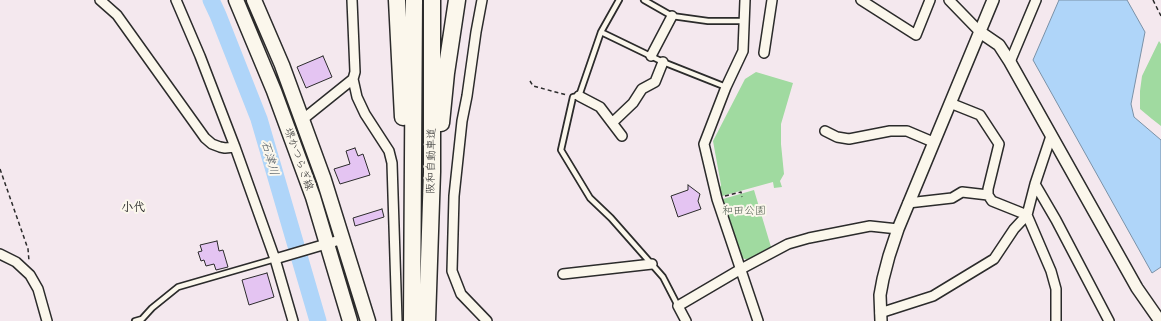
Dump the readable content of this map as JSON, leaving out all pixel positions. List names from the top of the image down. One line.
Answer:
{"streets":{"highway":["阪和自動車道"],"main road":["堺かつらぎ線"]},"districts":["小代"],"water":["石津川"],"parks":["和田公園"]}
